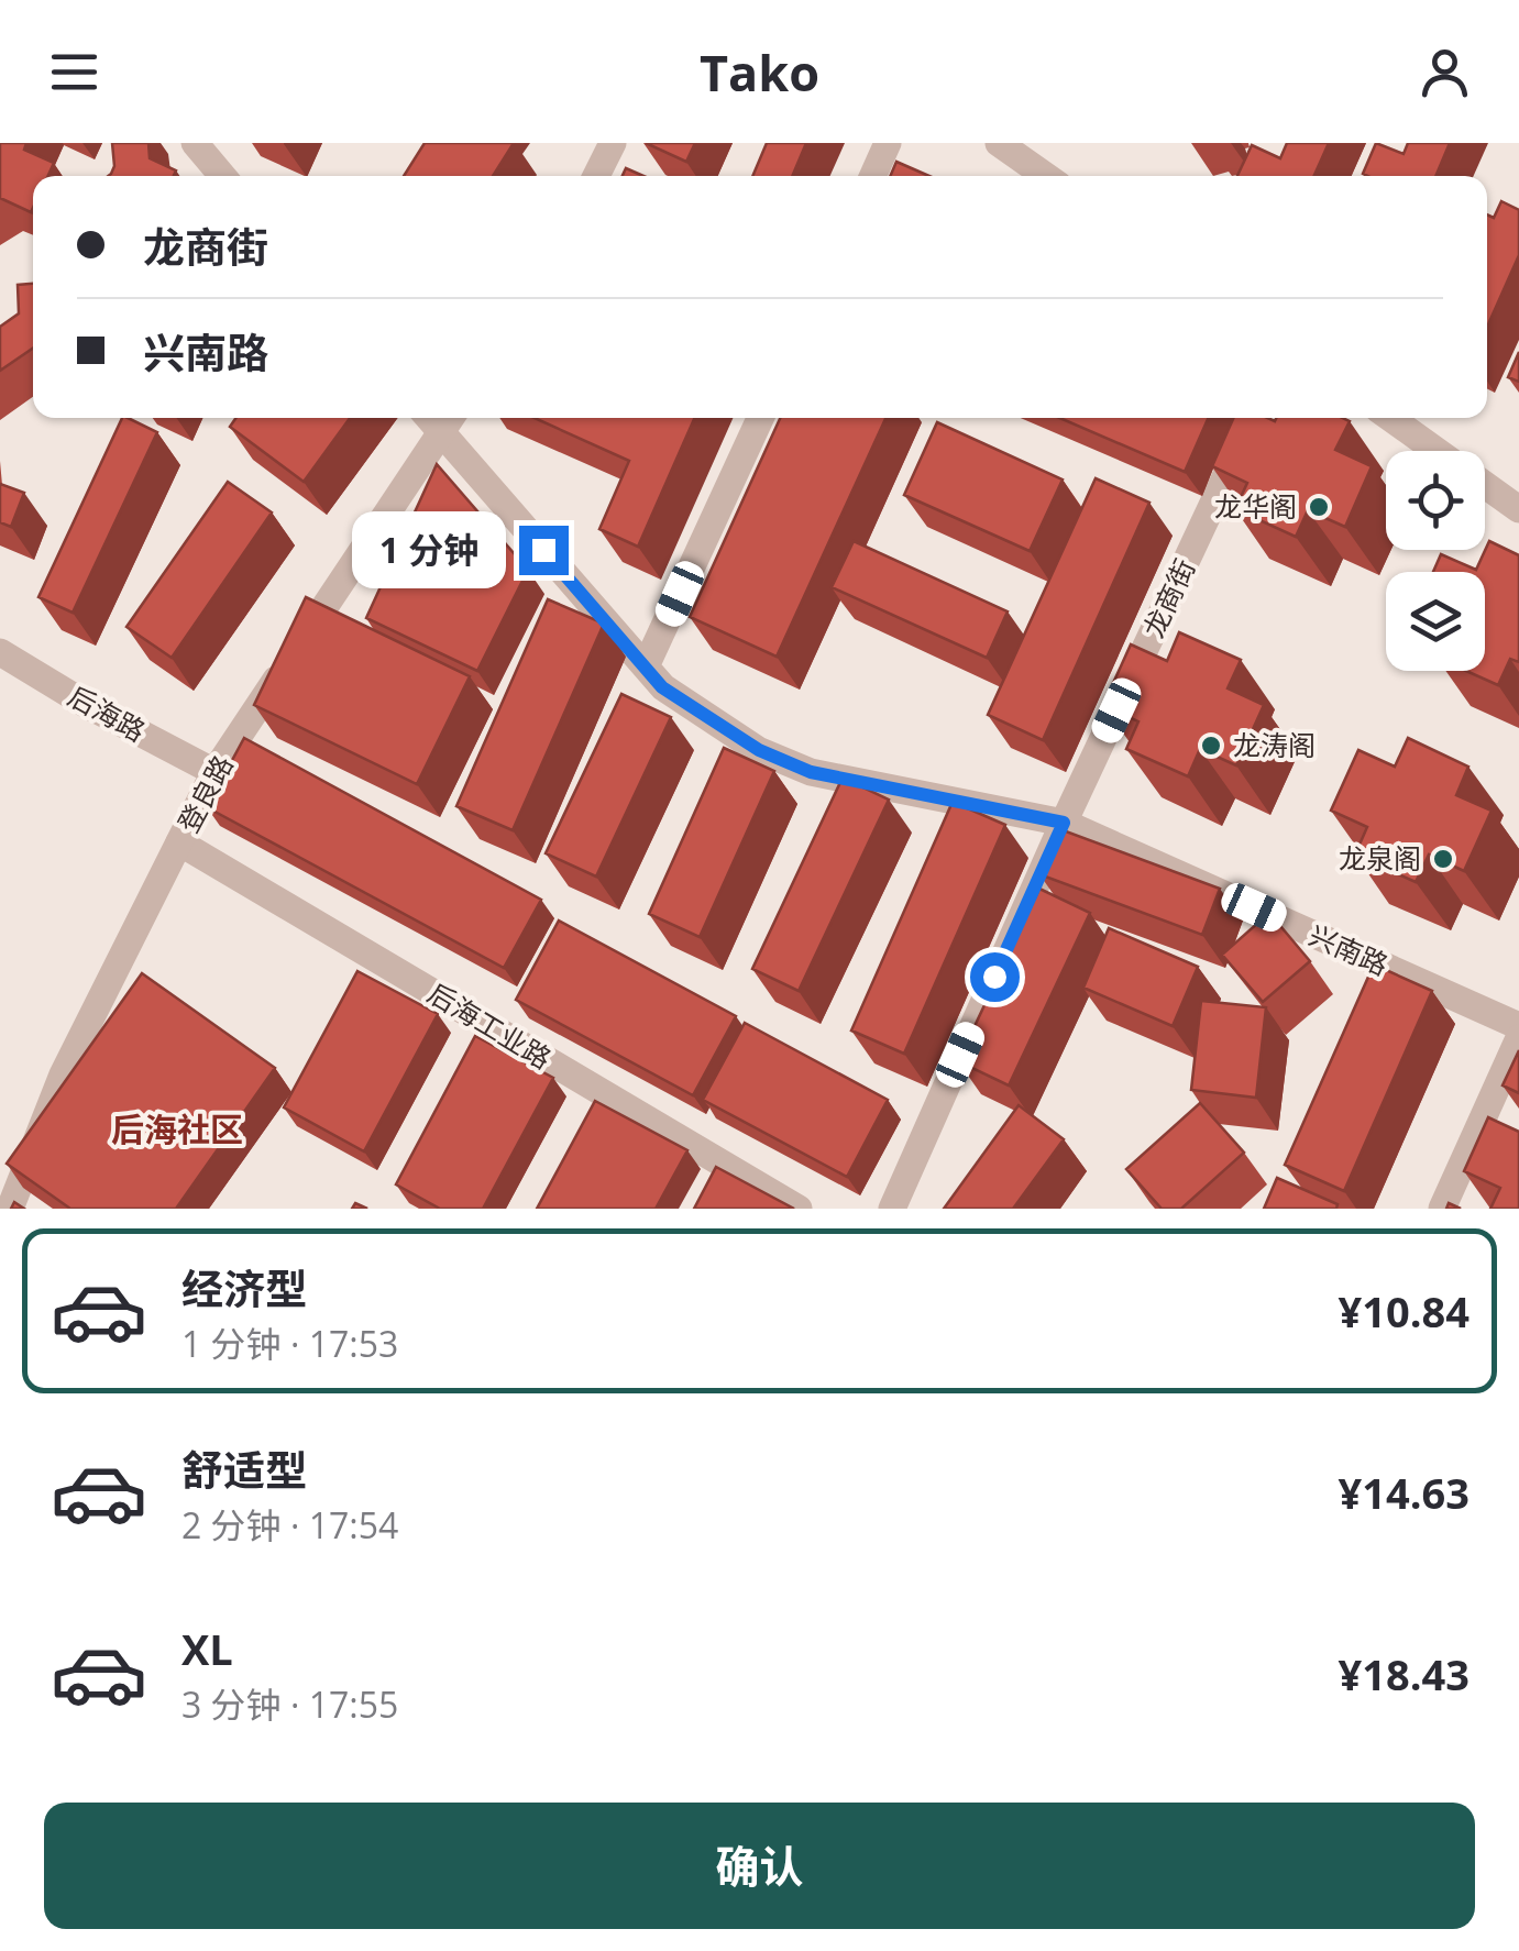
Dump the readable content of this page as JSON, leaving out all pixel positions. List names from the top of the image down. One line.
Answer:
{"streets":{"street":["龙商街","后海路","登良路","兴南路","后海工业路"]},"crossings":[["龙商街","兴南路"],["后海路","登良路"],["登良路","兴南路"],["登良路","后海工业路"]],"districts":["后海社区"],"places":["龙华阁","龙涛阁","龙泉阁"],"page":{"header":"Tako","banner":["龙商街","兴南路"],"bubble":"1 分钟","list":[{"name":"经济型","note":"1 分钟 · 17:53","value":"¥10.84"},{"name":"舒适型","note":"2 分钟 · 17:54","value":"¥14.63"},{"name":"XL","note":"3 分钟 · 17:55","value":"¥18.43"}],"buttons":"确认"}}
